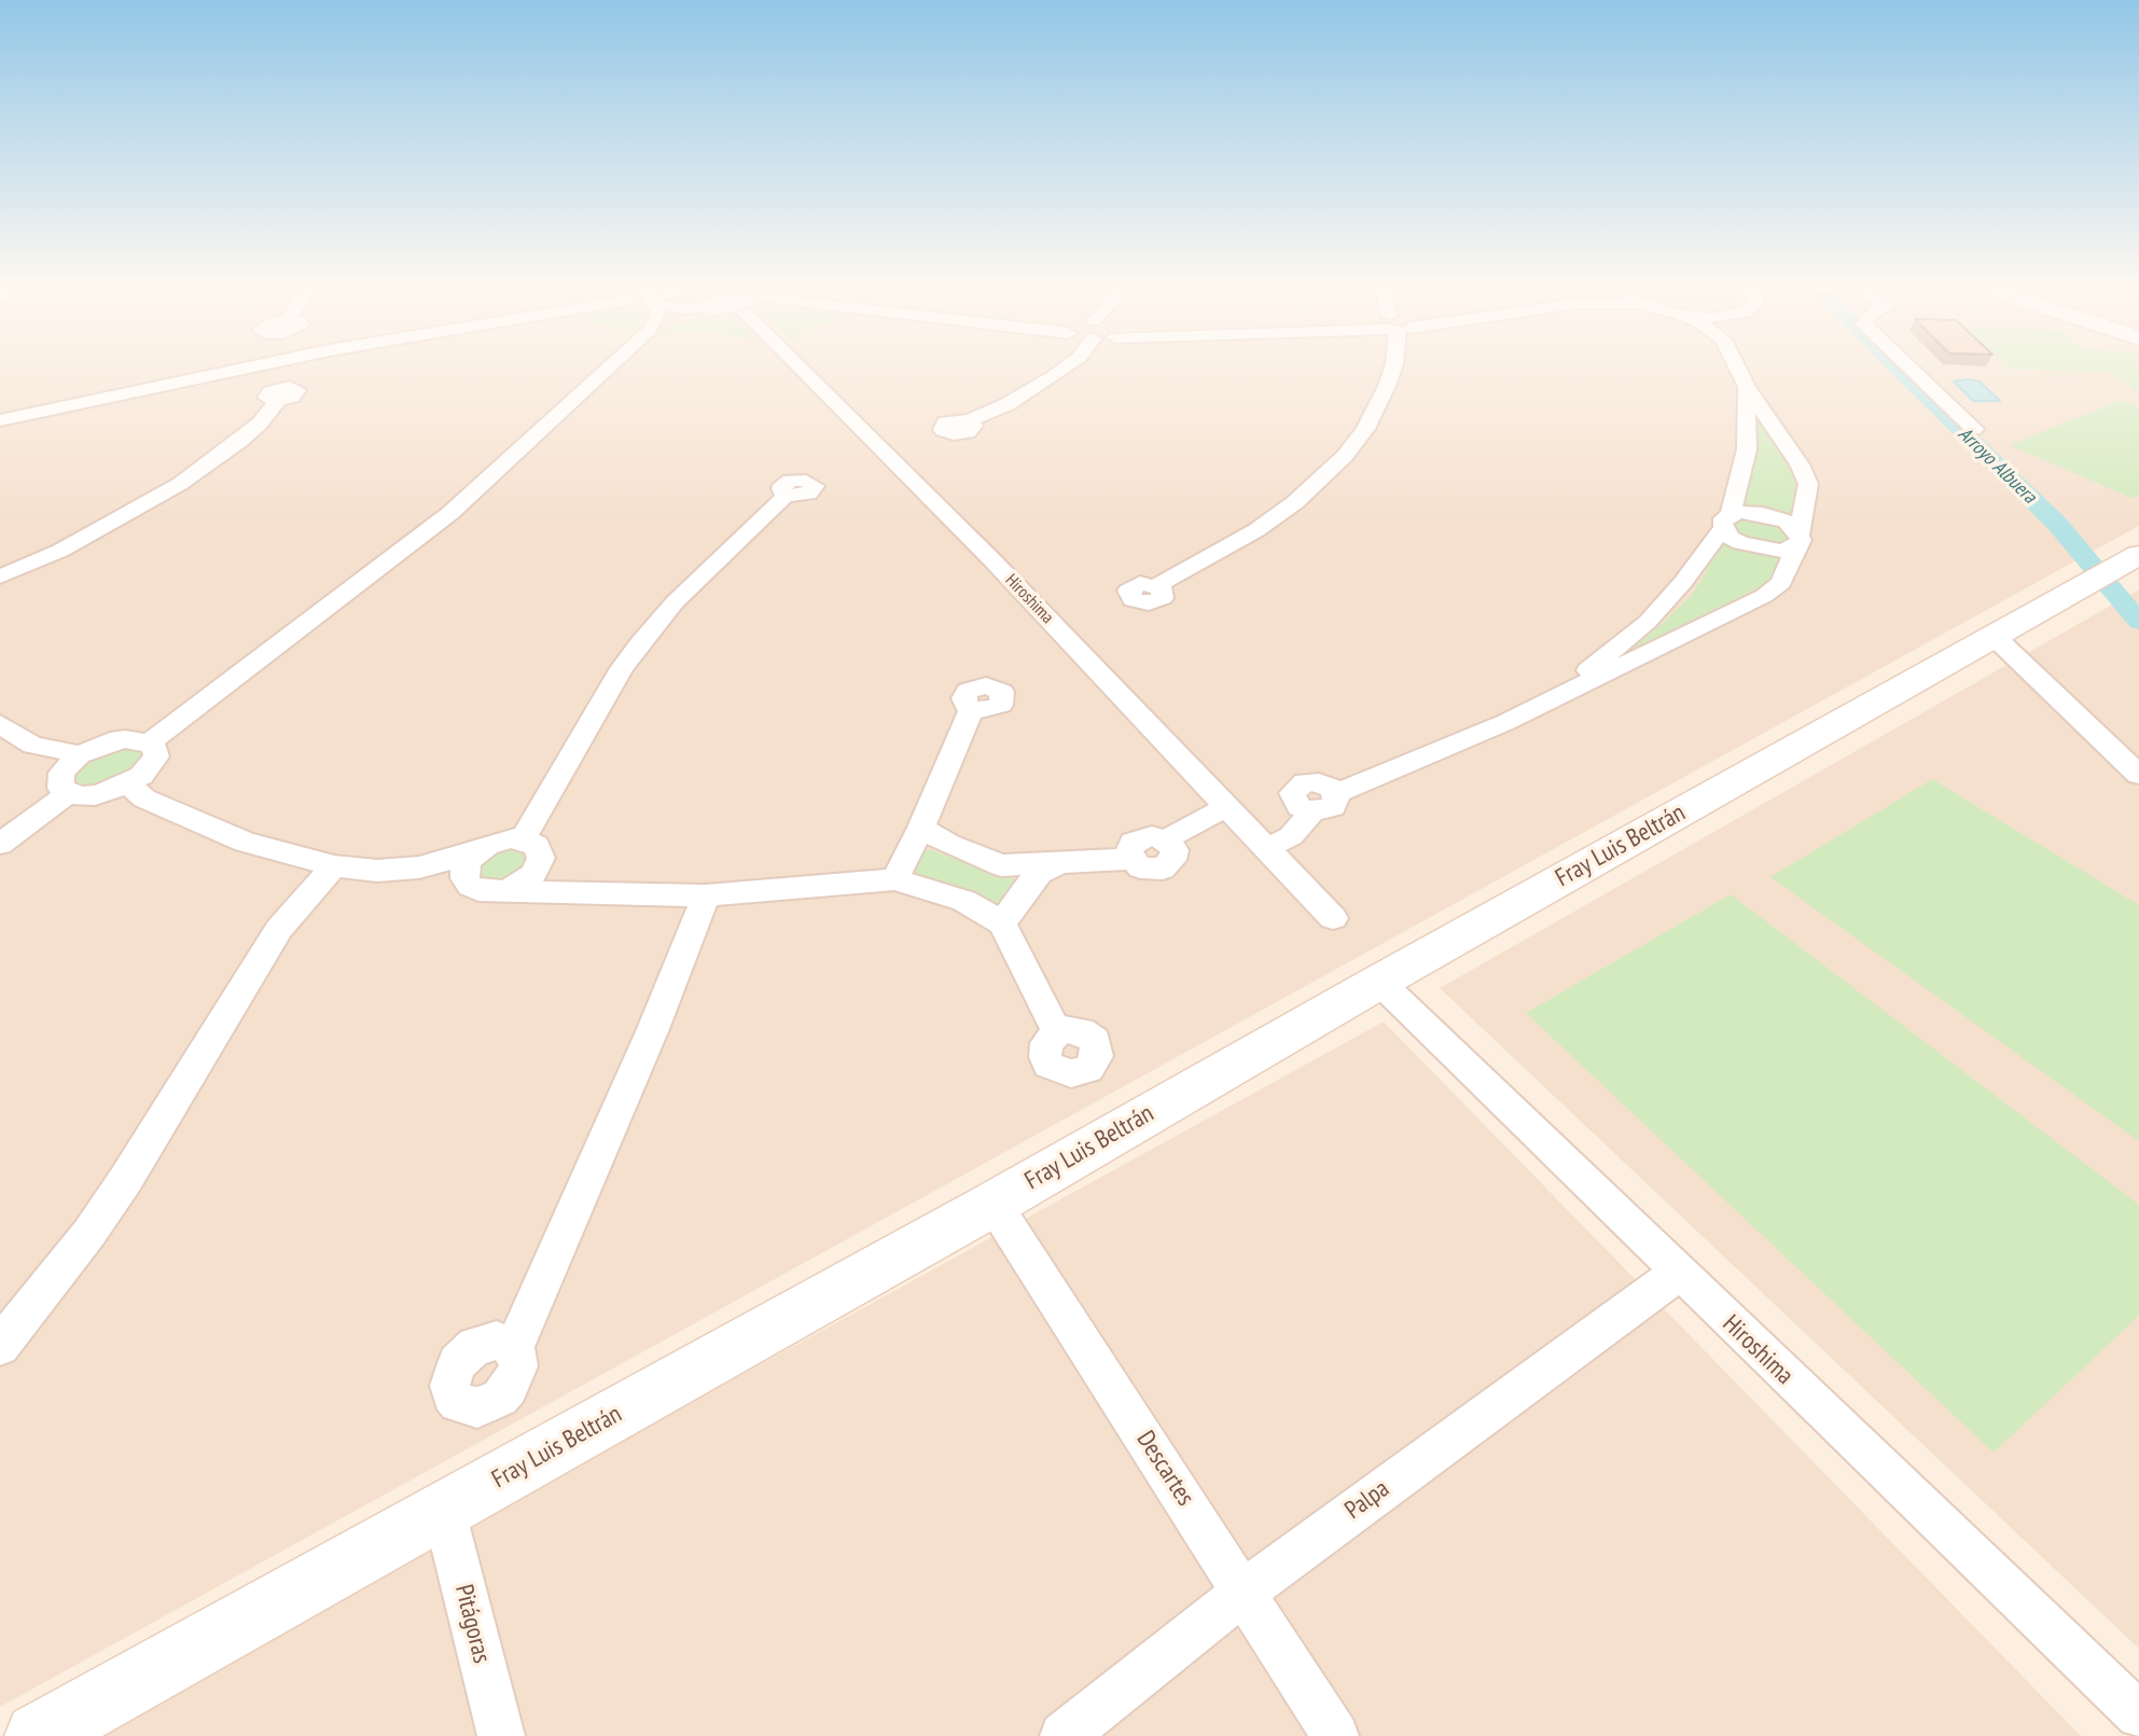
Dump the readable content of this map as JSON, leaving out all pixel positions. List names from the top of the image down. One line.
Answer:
{"streets":{"street":["Hiroshima","Fray Luis Beltrán","Descartes","Palpa","Pitágoras"]},"crossings":[["Hiroshima","Fray Luis Beltrán"],["Hiroshima","Palpa"],["Fray Luis Beltrán","Descartes"],["Fray Luis Beltrán","Pitágoras"],["Descartes","Palpa"]],"water":["Arroyo Albuera"]}
